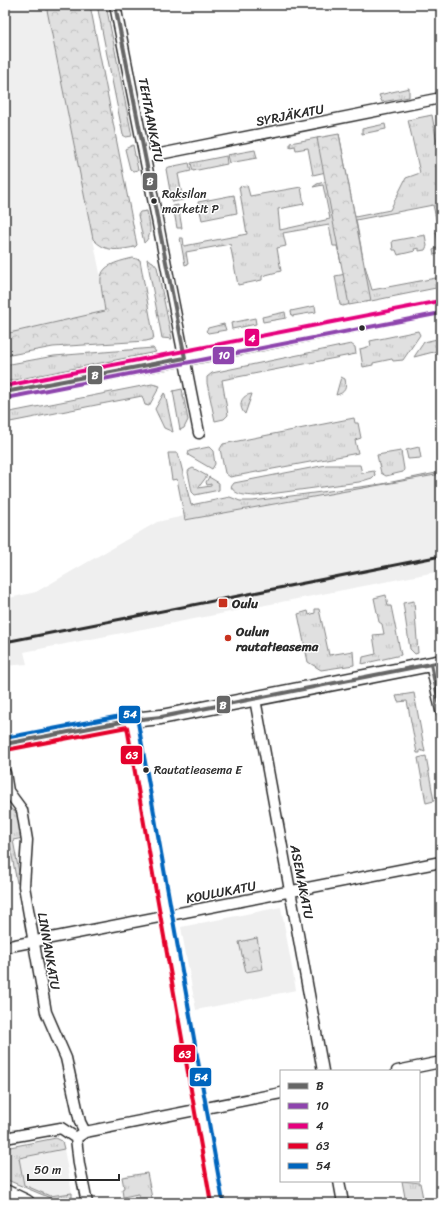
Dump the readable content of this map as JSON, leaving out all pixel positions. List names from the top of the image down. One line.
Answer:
{"streets":{"street":["SYRJÄKATU","TEHTAANKATU","ASEMAKATU","KOULUKATU","LINNANKATU"]},"crossings":[["SYRJÄKATU","TEHTAANKATU"],["ASEMAKATU","KOULUKATU"],["KOULUKATU","LINNANKATU"]],"places":{"other":["Raksilan marketit P","Oulun rautatieasema","Rautatieasema E"],"transit":["Oulu"]},"lines":["transit line B","transit line 4","transit line 10","transit line 54","transit line 63"],"legend":["B","10","4","63","54"],"scale_bar":"50 m"}
